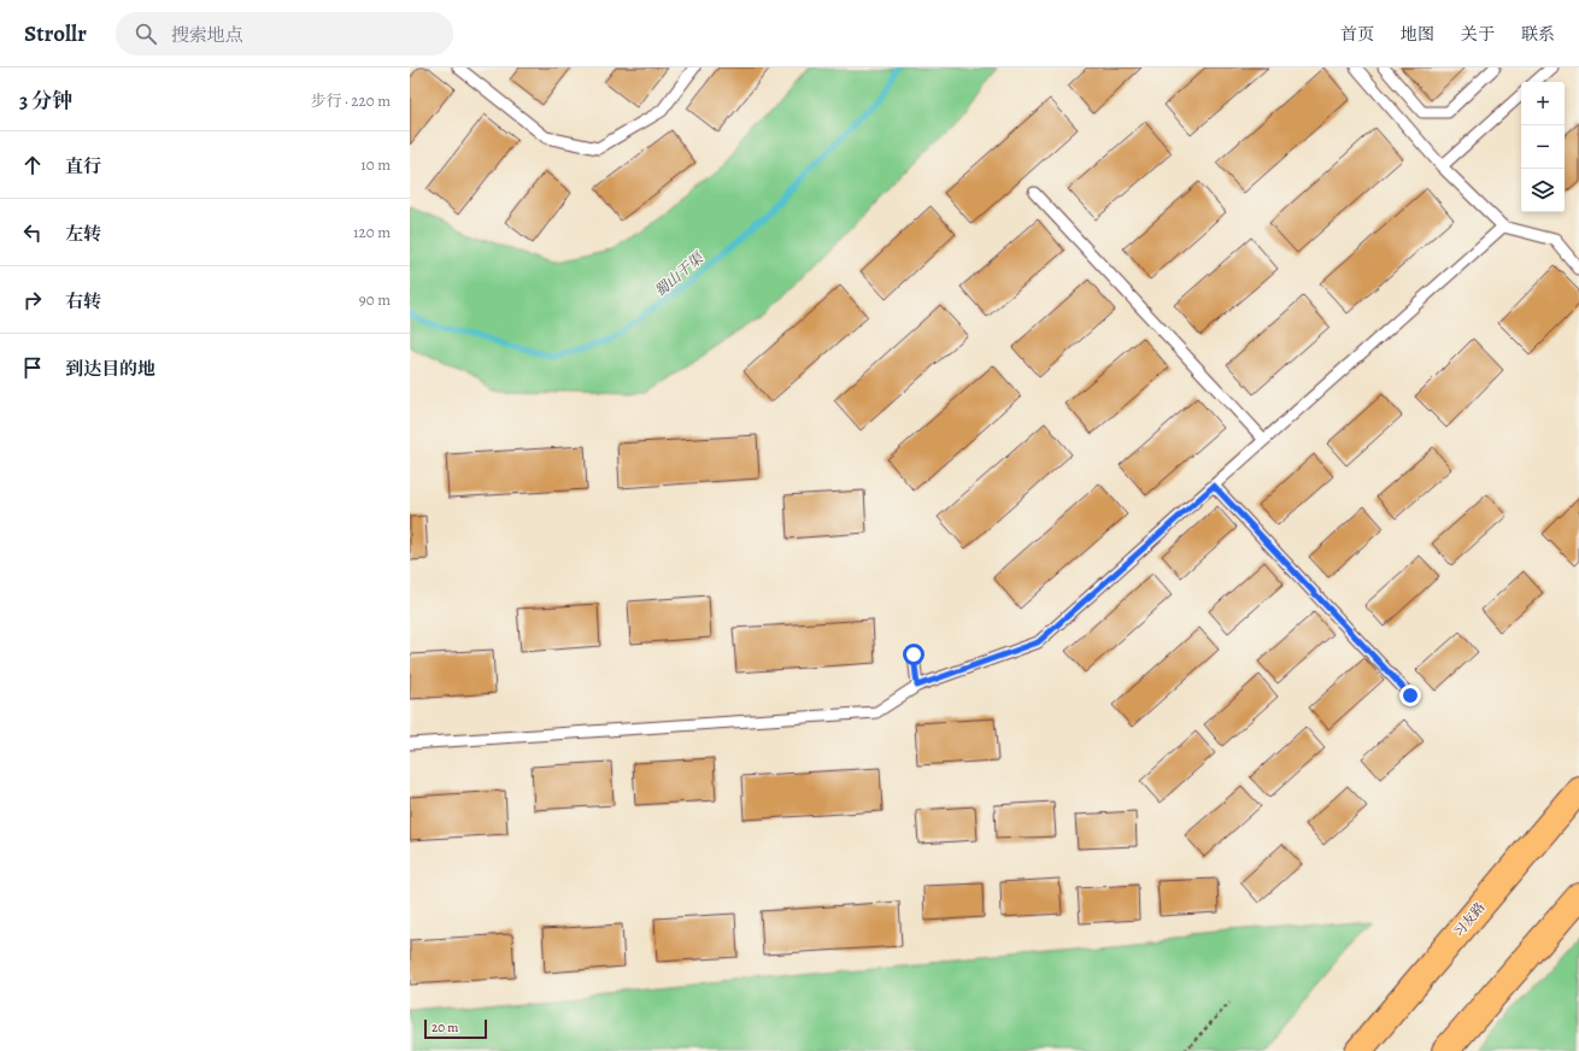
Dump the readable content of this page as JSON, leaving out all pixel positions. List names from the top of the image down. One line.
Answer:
{"streets":{"main road":["习友路"]},"water":["蜀山干渠"],"scale_bar":"20 m","page":{"header":"Strollr","search":"搜索地点","nav":["首页","地图","关于","联系"],"heading":["3 分钟","步行 · 220 m"],"map_buttons":["+","−"],"list":[["直行","10 m"],["左转","120 m"],["右转","90 m"],"到达目的地"],"scale":"20 m"}}
